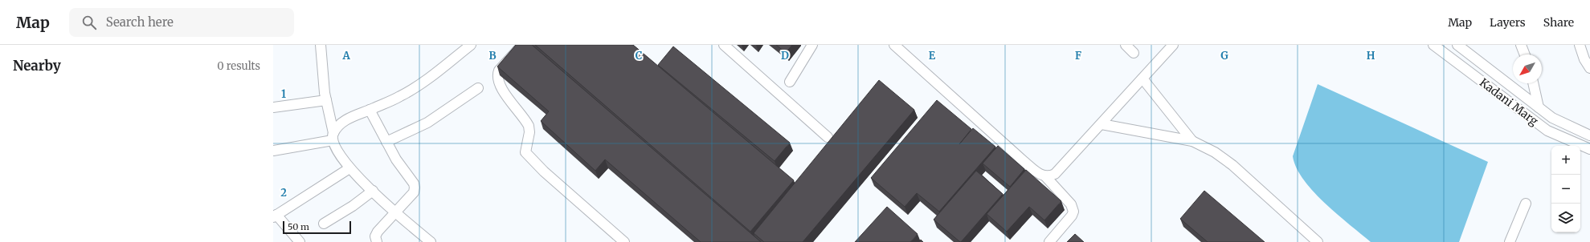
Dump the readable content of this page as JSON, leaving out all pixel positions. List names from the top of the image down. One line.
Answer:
{"streets":{"street":["Kadani Marg"]},"scale_bar":"50 m","north":"bottom left","page":{"header":"Map","search":"Search here","nav":["Map","Layers","Share"],"heading":["Nearby","0 results"],"map_buttons":["+","−"],"scale":"50 m"},"grid":{"columns":["A","B","C","D","E","F","G","H"],"rows":["1","2"]}}
